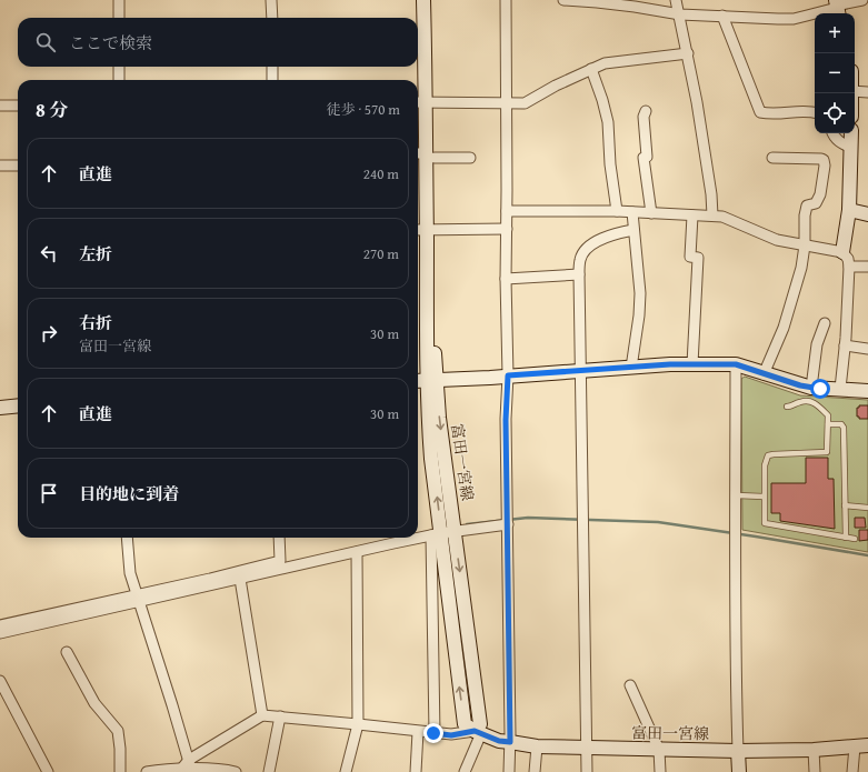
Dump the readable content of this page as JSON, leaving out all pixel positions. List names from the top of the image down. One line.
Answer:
{"streets":{"main road":["富田一宮線"]},"page":{"map_buttons":["+","−"],"search":"ここで検索","heading":["8 分","徒歩 · 570 m"],"list":[["直進","240 m"],["左折","270 m"],["右折","富田一宮線","30 m"],["直進","30 m"],"目的地に到着"]}}
